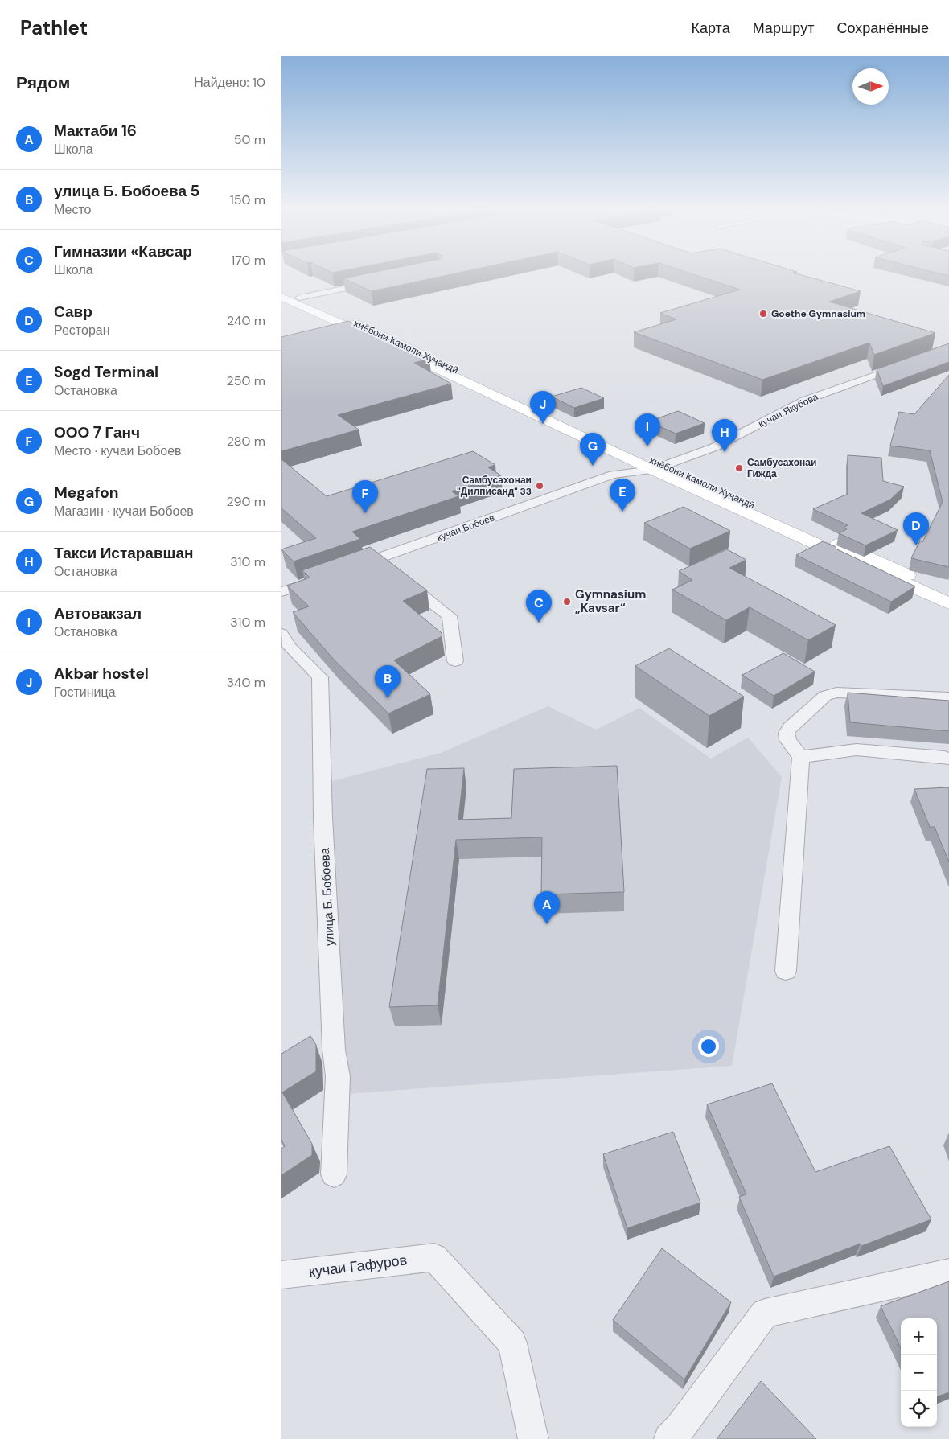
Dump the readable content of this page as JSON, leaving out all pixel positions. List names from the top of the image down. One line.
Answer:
{"streets":{"main road":["хиёбони Камоли Хуҷандӣ"],"street":["кучаи Якубова","кучаи Бобоев","улица Б. Бобоева","кучаи Гафуров"]},"crossings":[["хиёбони Камоли Хуҷандӣ","кучаи Якубова"],["хиёбони Камоли Хуҷандӣ","кучаи Бобоев"],["кучаи Якубова","кучаи Бобоев"]],"places":["Goethe Gymnasium","Самбусахонаи Гижда","Самбусахонаи \"Дилписанд\" 33","Gymnasium „Kavsar“"],"north":"right","page":{"header":"Pathlet","nav":["Карта","Маршрут","Сохранённые"],"heading":["Рядом","Найдено: 10"],"list":[{"mark":"A","name":"Мактаби 16","note":"Школа","value":"50 m"},{"mark":"B","name":"улица Б. Бобоева 5","note":"Место","value":"150 m"},{"mark":"C","name":"Гимназии «Кавсар","note":"Школа","value":"170 m"},{"mark":"D","name":"Савр","note":"Ресторан","value":"240 m"},{"mark":"E","name":"Sogd Terminal","note":"Остановка","value":"250 m"},{"mark":"F","name":"ООО 7 Ганч","note":"Место · кучаи Бобоев","value":"280 m"},{"mark":"G","name":"Megafon","note":"Магазин · кучаи Бобоев","value":"290 m"},{"mark":"H","name":"Такси Истаравшан","note":"Остановка","value":"310 m"},{"mark":"I","name":"Автовакзал","note":"Остановка","value":"310 m"},{"mark":"J","name":"Akbar hostel","note":"Гостиница","value":"340 m"}],"pins":["J","I","H","G","E","F","D","C","B","A"],"map_buttons":["+","−"]}}
